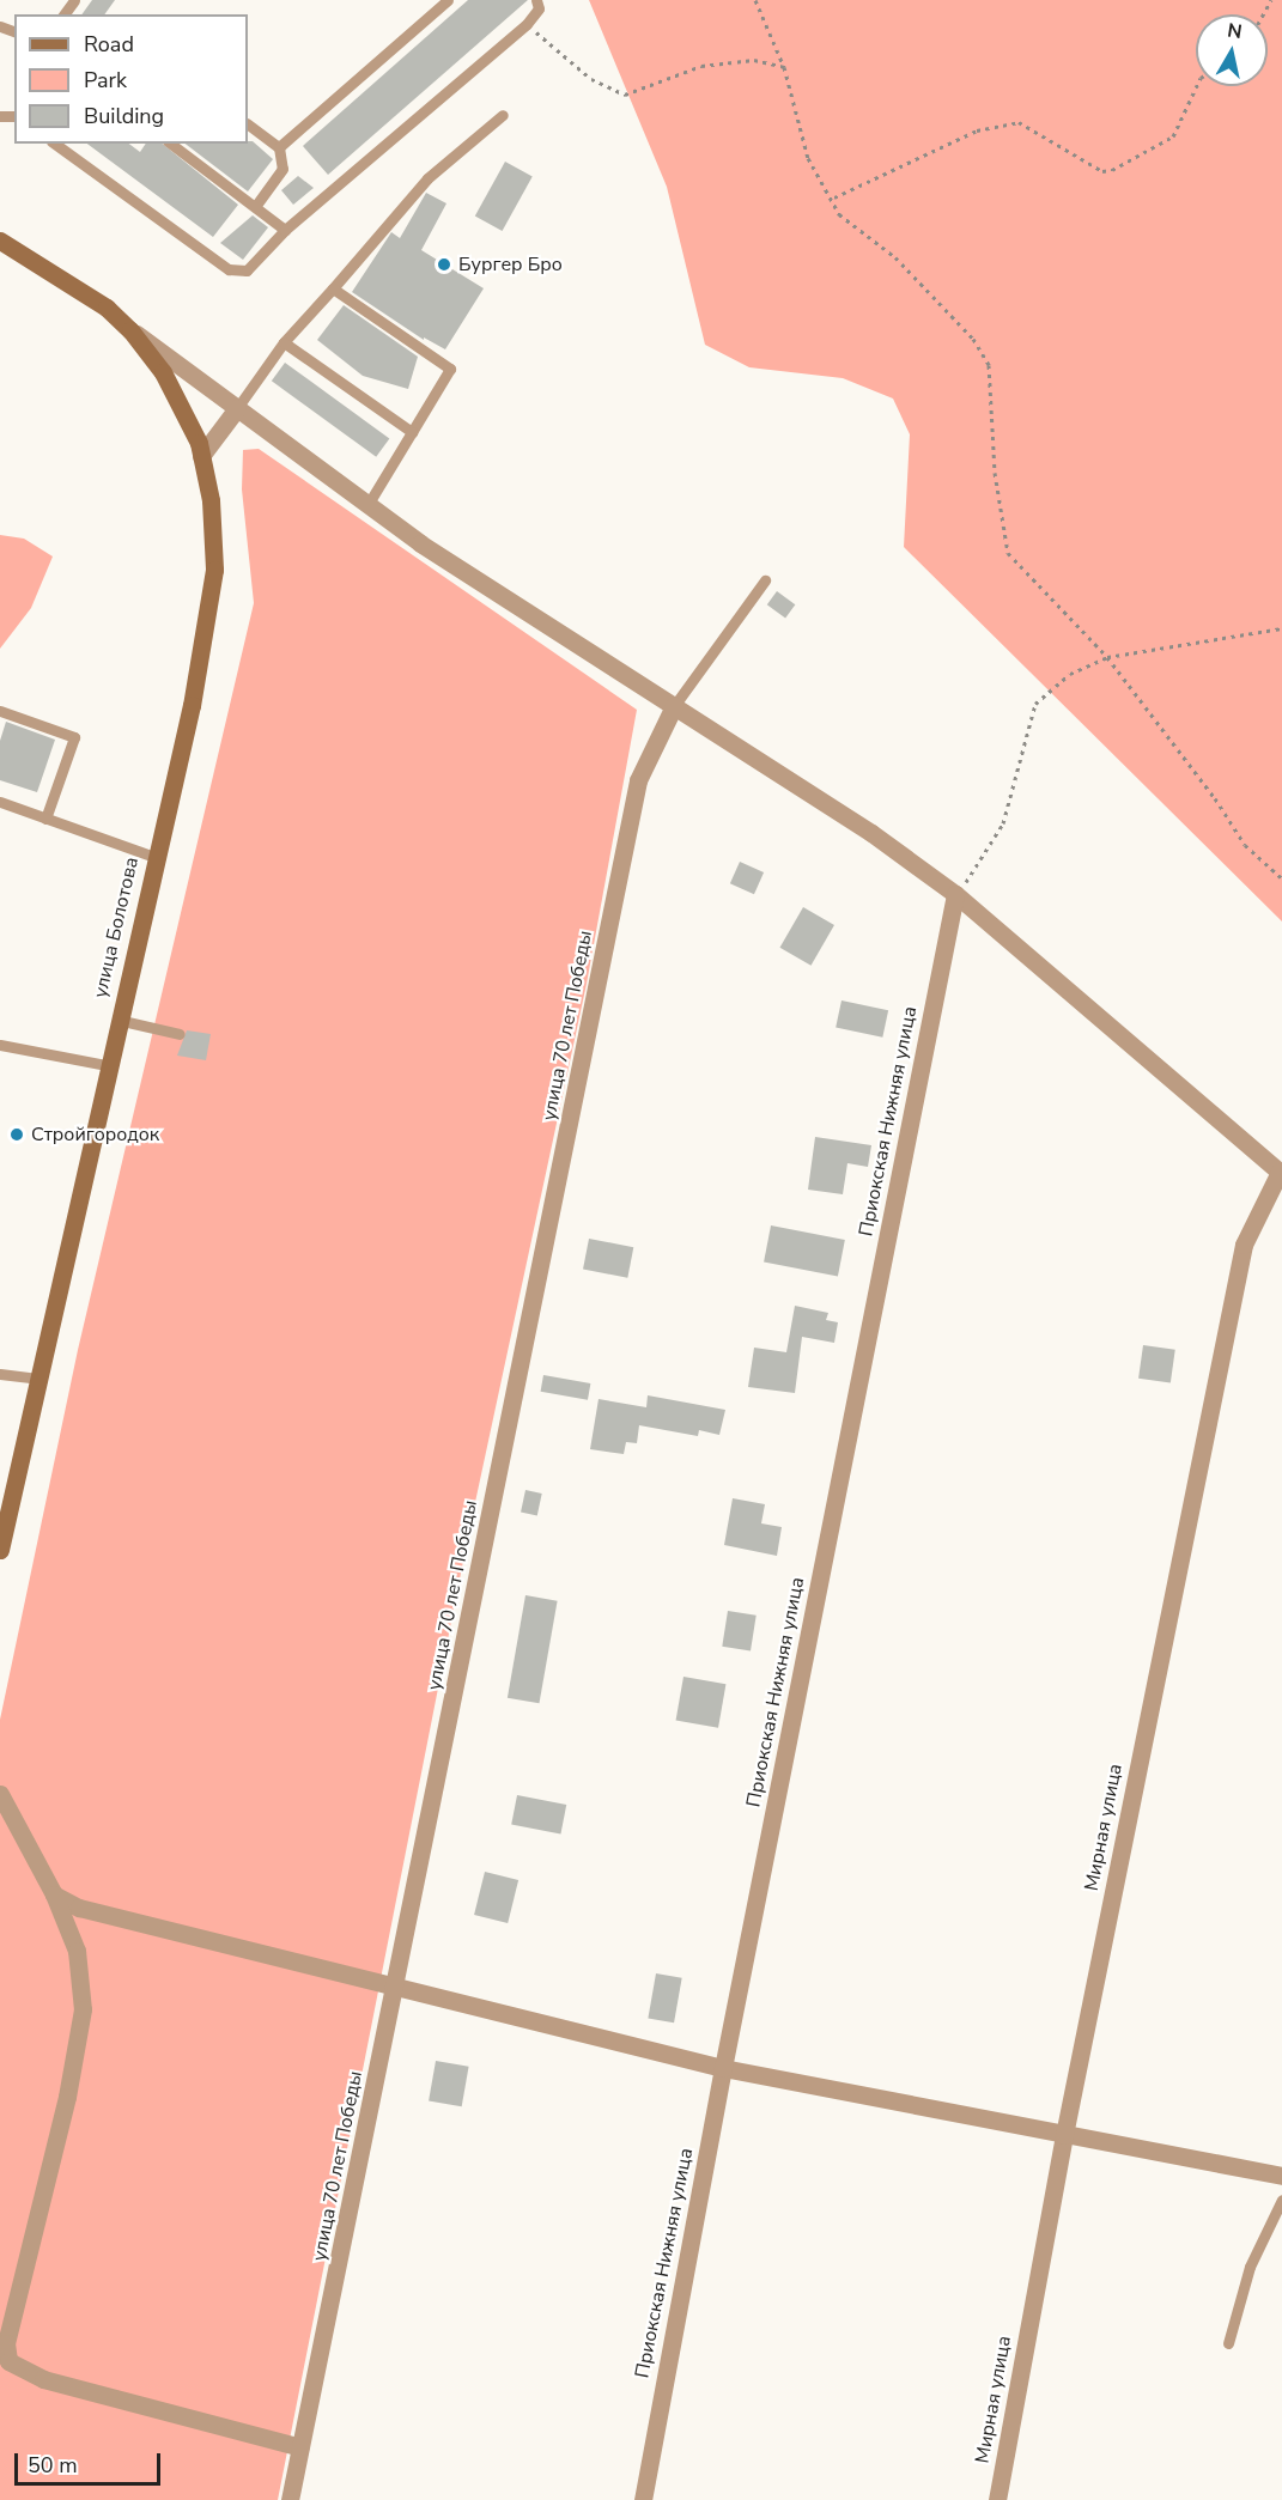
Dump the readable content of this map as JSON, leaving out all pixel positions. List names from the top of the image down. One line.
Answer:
{"streets":{"main road":["улица Болотова"],"street":["улица 70 лет Победы","Приокская Нижняя улица","Мирная улица"]},"places":["Бургер Бро","Стройгородок"],"legend":["Road","Park","Building"],"scale_bar":"50 m","north":"top"}
